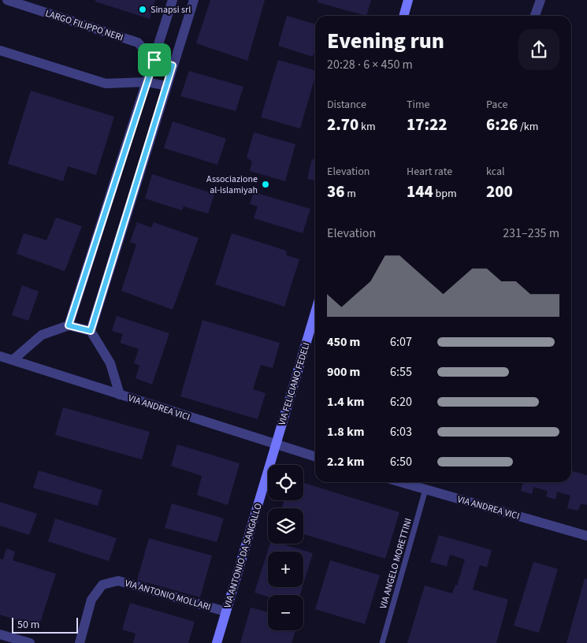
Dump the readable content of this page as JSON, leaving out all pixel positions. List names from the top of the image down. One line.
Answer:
{"streets":{"street":["LARGO FILIPPO NERI","VIA FELICIANO FEDELI","VIA ANDREA VICI","VIA ANTONIO DA SANGALLO","VIA ANTONIO MOLLARI"],"lane":["VIA ANGELO MORETTINI"]},"crossings":[["VIA FELICIANO FEDELI","VIA ANDREA VICI"],["VIA FELICIANO FEDELI","VIA ANTONIO DA SANGALLO"],["VIA ANDREA VICI","VIA ANTONIO DA SANGALLO"],["VIA ANDREA VICI","VIA ANGELO MORETTINI"],["VIA ANTONIO DA SANGALLO","VIA ANTONIO MOLLARI"]],"places":["Sinapsi srl","Associazione al-islamiyah"],"scale_bar":"50 m","page":{"heading":["Evening run","20:28 · 6 × 450 m"],"stats":[["Distance","2.70 km"],["Time","17:22"],["Pace","6:26 /km"],["Elevation","36 m"],["Heart rate","144 bpm"],["kcal","200"]],"chart":["Elevation","231–235 m"],"list":[{"name":"450 m","note":"6:07"},{"name":"900 m","note":"6:55"},{"name":"1.4 km","note":"6:20"},{"name":"1.8 km","note":"6:03"},{"name":"2.2 km","note":"6:50"}],"map_buttons":["+","−"],"scale":"50 m"}}
